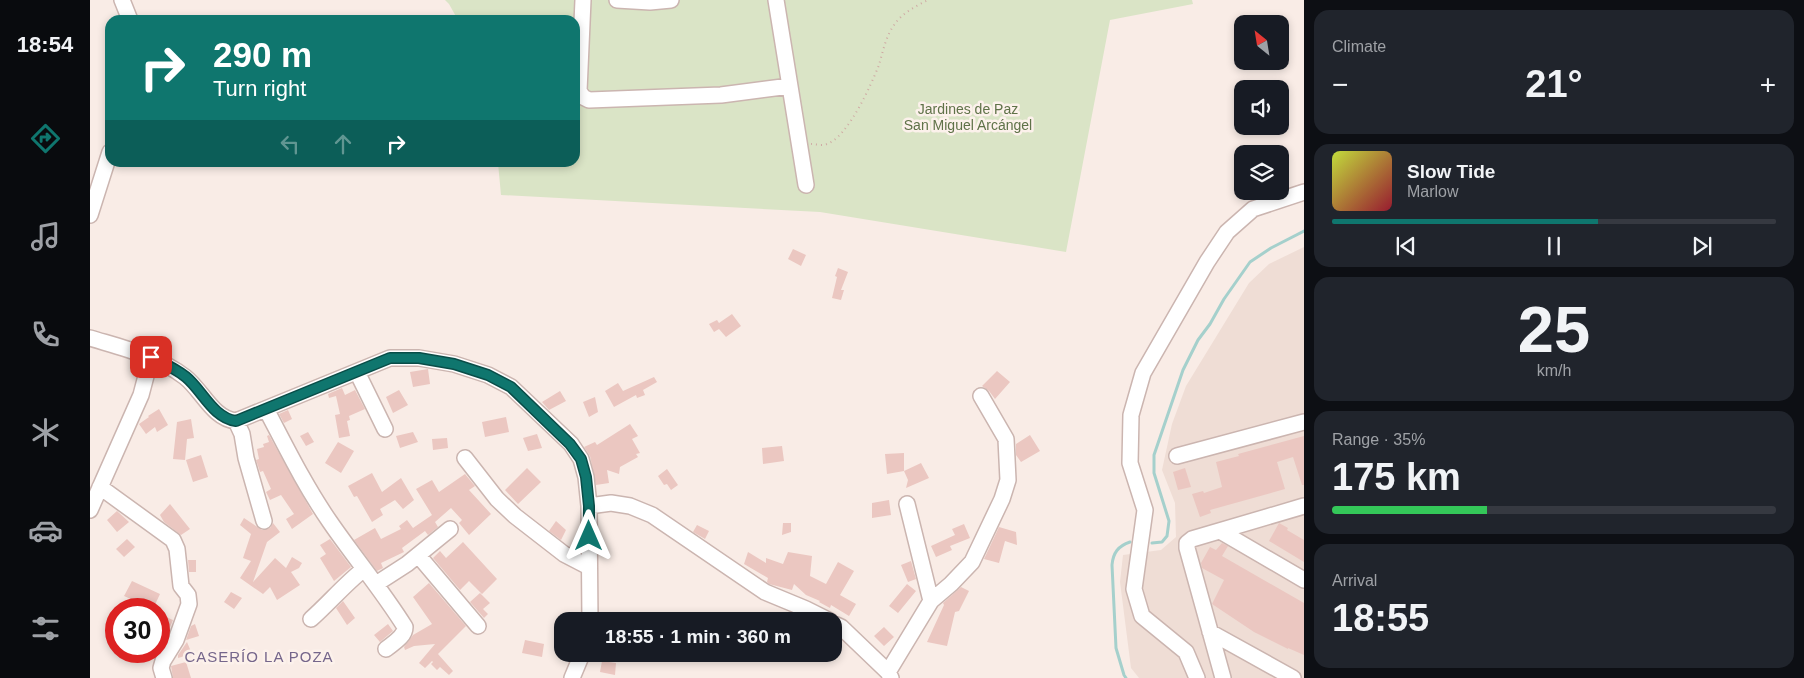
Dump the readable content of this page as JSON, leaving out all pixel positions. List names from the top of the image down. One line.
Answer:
{"districts":["CASERÍO LA POZA"],"parks":["Jardines de Paz San Miguel Arcángel"],"north":"top left","page":{"tabs":"18:54","tile":["Climate",["25","km/h"],["Range · 35%","175 km"],["Arrival","18:55"]],"turn":["290 m","Turn right"],"heat":["−","21°","+"],"song":["Slow Tide","Marlow"],"limit":"30","trip":"18:55 · 1 min · 360 m"}}
